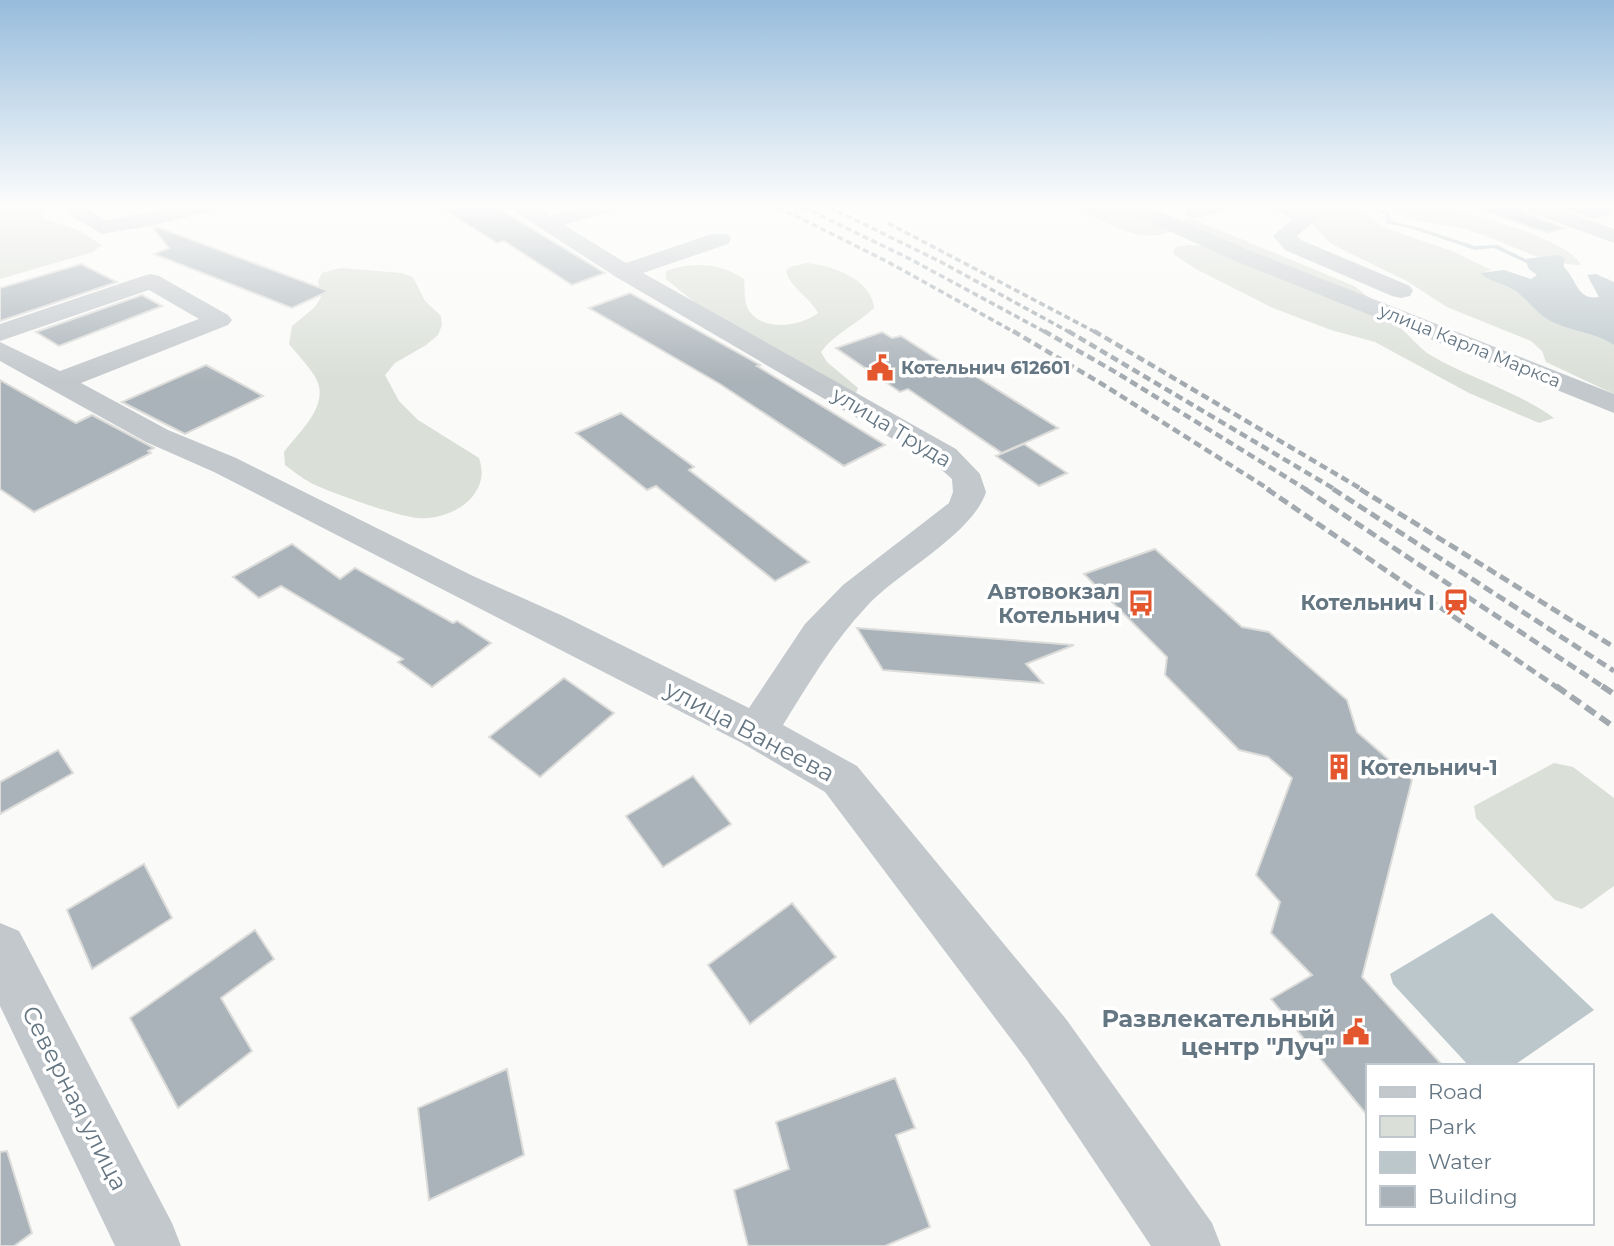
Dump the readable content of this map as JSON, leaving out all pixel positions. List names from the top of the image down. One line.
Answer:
{"streets":{"street":["улица Карла Маркса","улица Труда","улица Ванеева","Северная улица"]},"crossings":[["улица Труда","улица Ванеева"]],"places":{"public building":["Котельнич 612601","Развлекательный центр \"Луч\""],"station":["Котельнич I"],"bus stop":["Автовокзал Котельнич"],"building":["Котельнич-1"]},"legend":["Road","Park","Water","Building"]}
